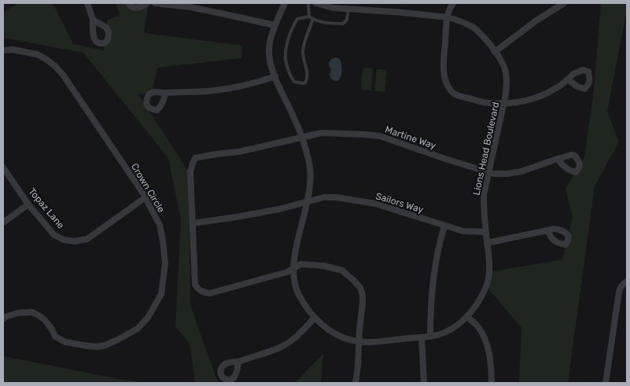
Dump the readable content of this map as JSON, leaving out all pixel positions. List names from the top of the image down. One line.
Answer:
{"streets":{"street":["Martine Way","Lions Head Boulevard","Crown Circle","Sailors Way","Topaz Lane"]},"crossings":[["Martine Way","Lions Head Boulevard"],["Martine Way","Sailors Way"],["Lions Head Boulevard","Sailors Way"],["Crown Circle","Topaz Lane"]]}
